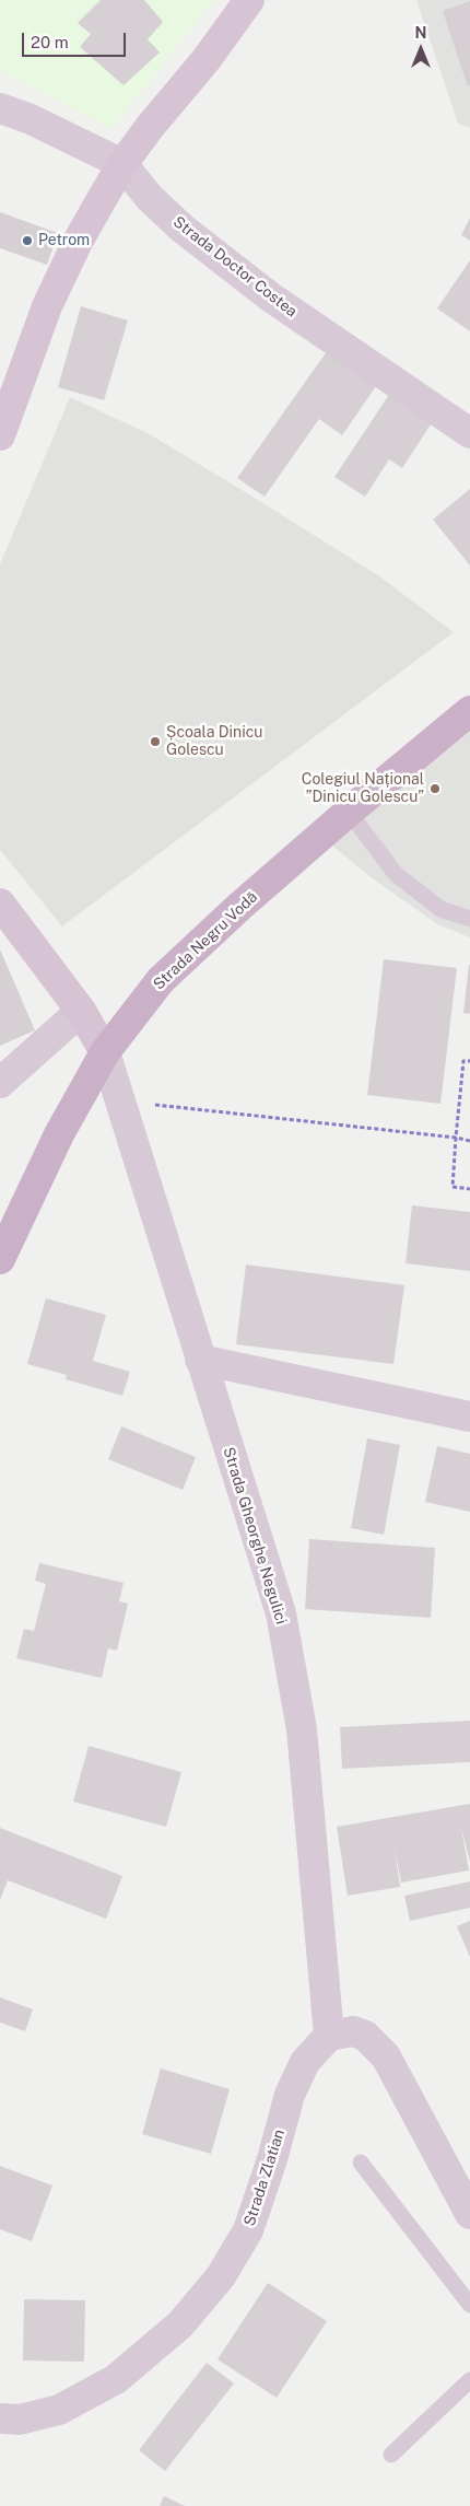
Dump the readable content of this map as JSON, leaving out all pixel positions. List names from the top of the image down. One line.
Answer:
{"streets":{"main road":["Strada Negru Vodă"],"street":["Strada Doctor Costea","Strada Gheorghe Negulici","Strada Zlatian"]},"crossings":[["Strada Negru Vodă","Strada Gheorghe Negulici"],["Strada Gheorghe Negulici","Strada Zlatian"]],"places":["Petrom","Școala Dinicu Golescu","Colegiul Național ”Dinicu Golescu”"],"scale_bar":"20 m","north":"top"}
